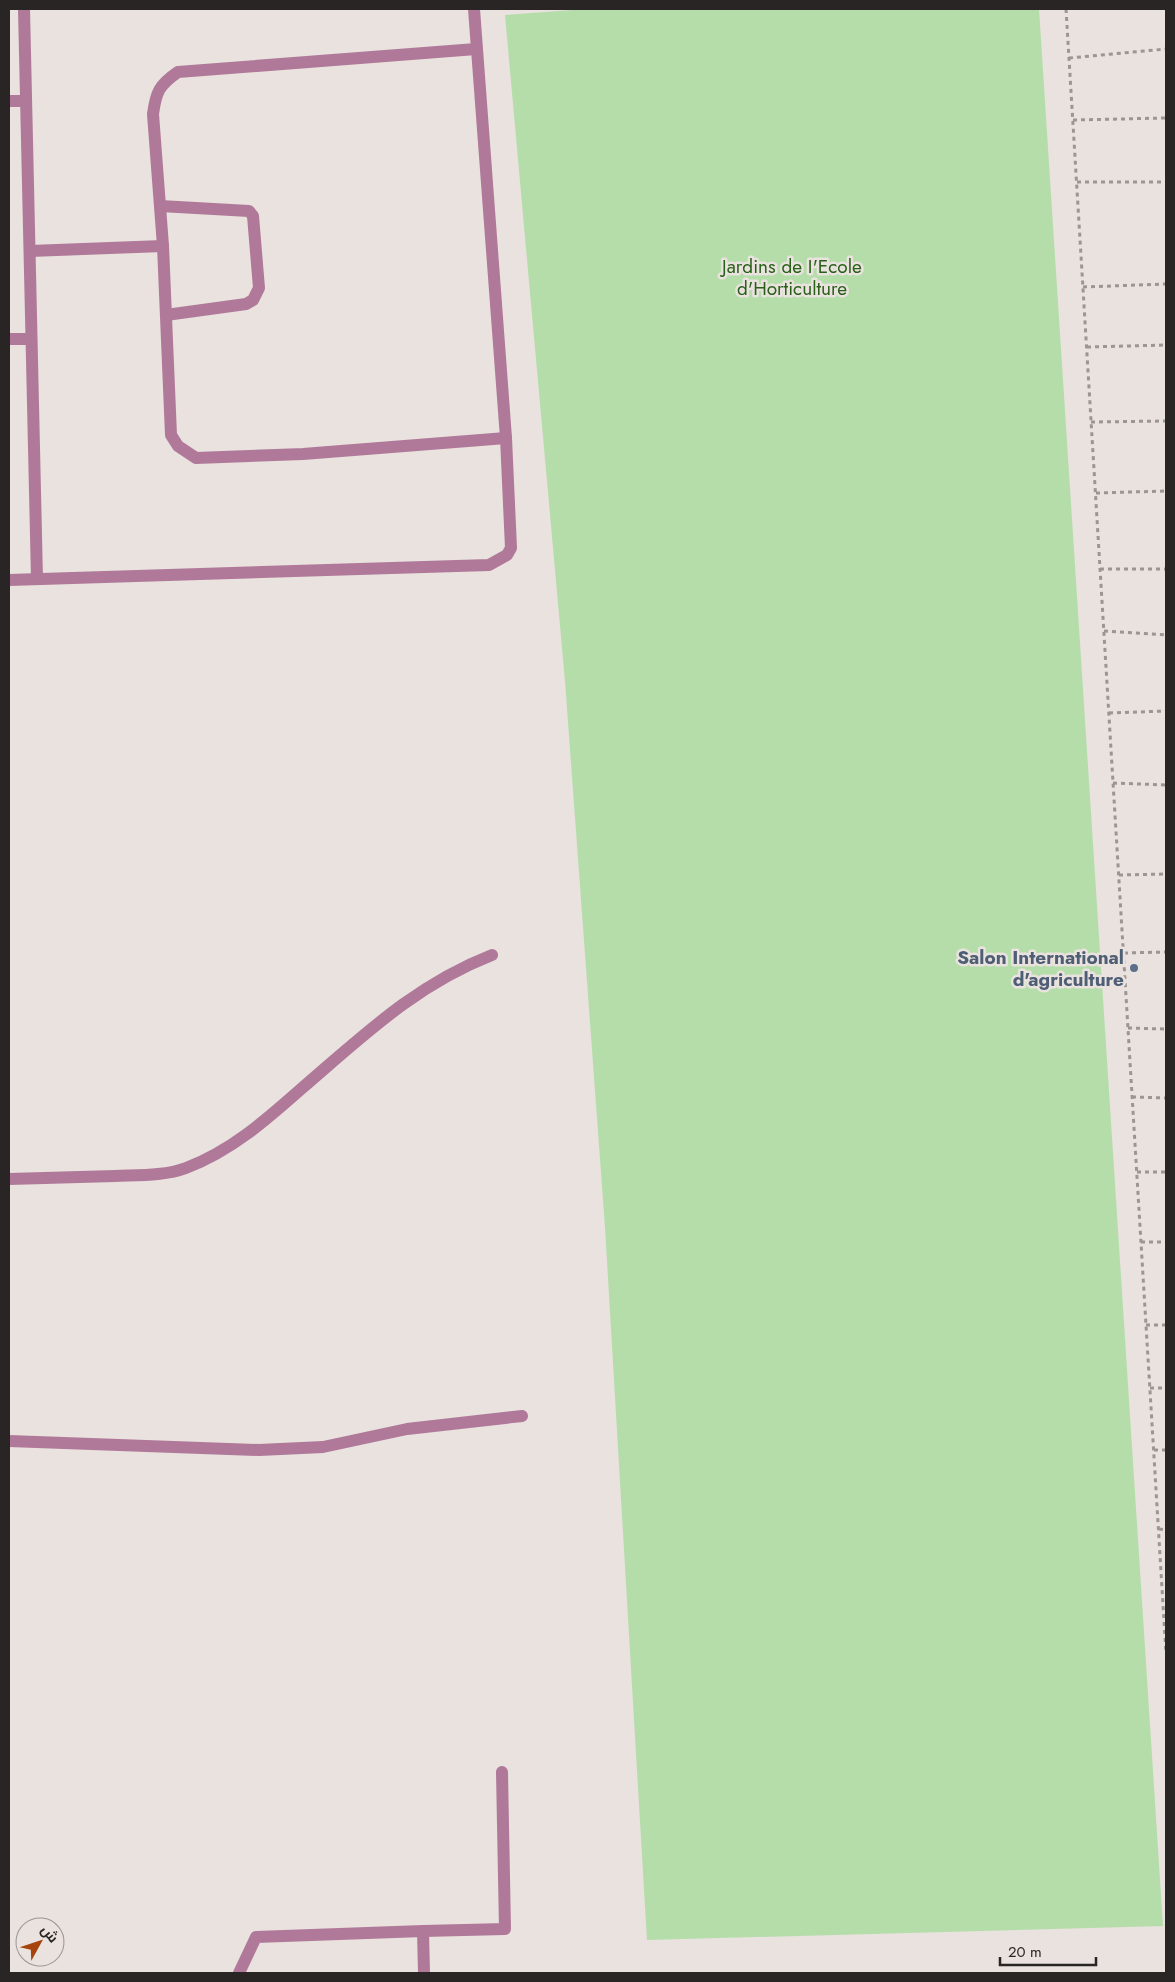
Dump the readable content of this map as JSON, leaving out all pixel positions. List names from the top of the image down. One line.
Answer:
{"parks":["Jardins de I'Ecole d'Horticulture"],"places":["Salon International d'agriculture"],"scale_bar":"20 m","north":"top right"}
